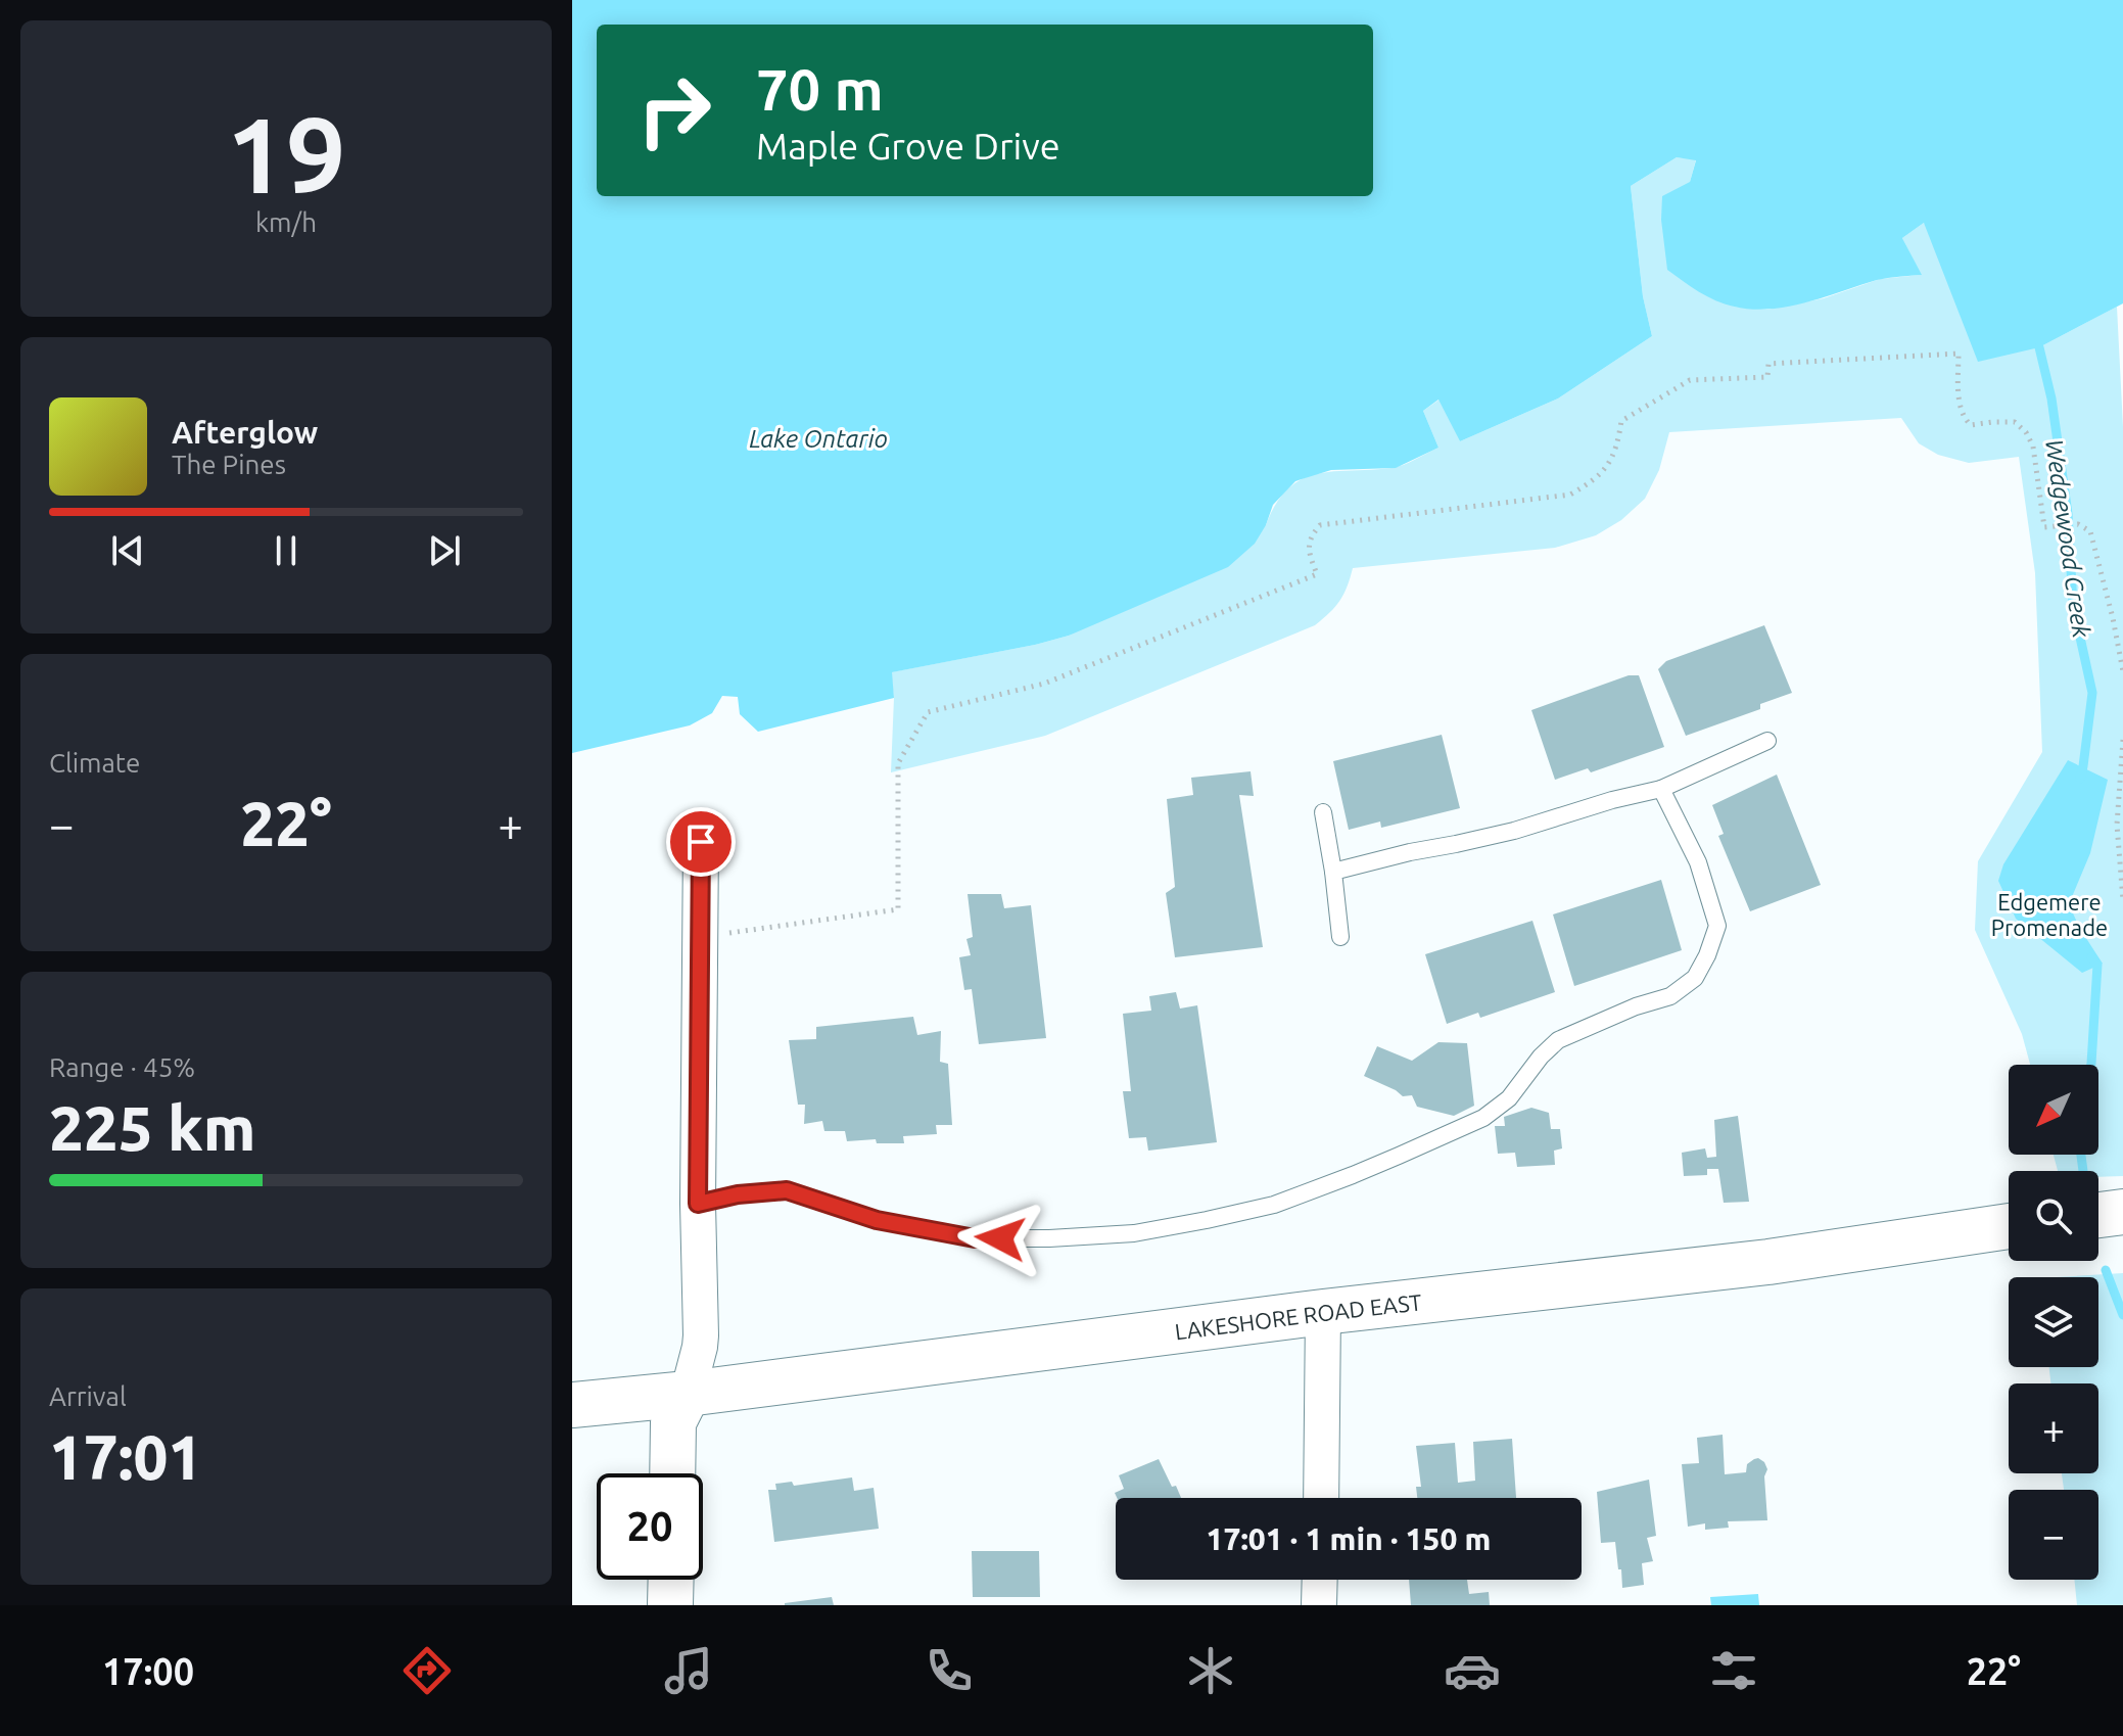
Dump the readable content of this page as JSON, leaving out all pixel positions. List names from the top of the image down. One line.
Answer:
{"streets":{"main road":["LAKESHORE ROAD EAST"]},"water":["Lake Ontario","Wedgewood Creek"],"parks":["Edgemere Promenade"],"north":"bottom left","page":{"tile":[["19","km/h"],"Climate",["Range · 45%","225 km"],["Arrival","17:01"]],"turn":["70 m","Maple Grove Drive"],"song":["Afterglow","The Pines"],"heat":["−","22°","+"],"map_buttons":["+","−"],"limit":"20","trip":"17:01 · 1 min · 150 m","tabs":["17:00","22°"]}}
